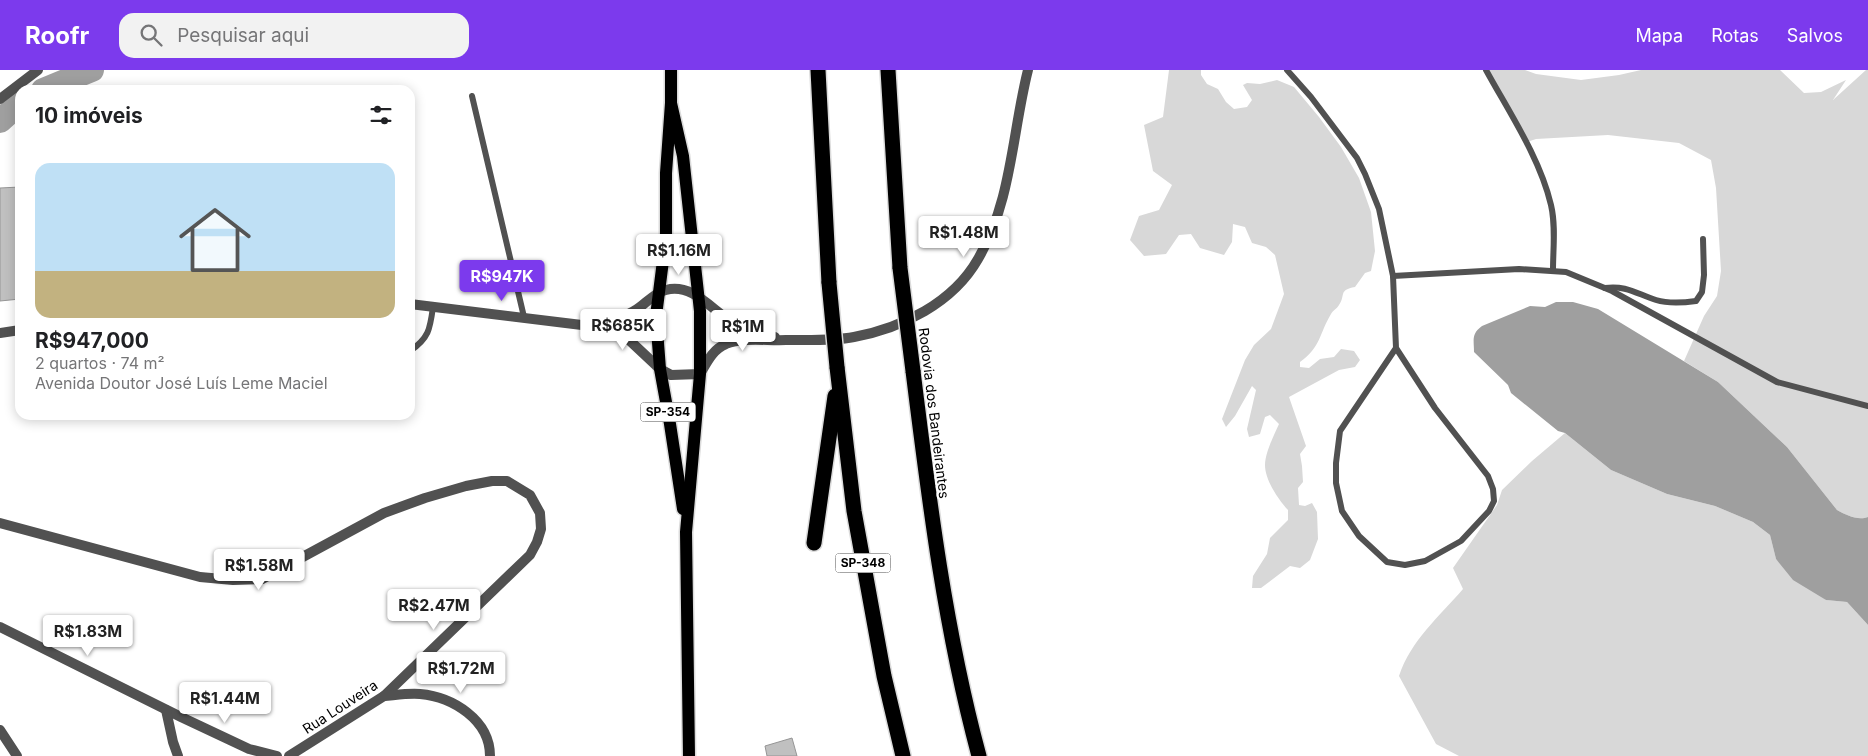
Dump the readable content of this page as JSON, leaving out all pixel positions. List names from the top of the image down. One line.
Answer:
{"streets":{"highway":["Rodovia dos Bandeirantes","SP-348"],"main road":["SP-354"],"street":["Rua Louveira"]},"page":{"header":"Roofr","search":"Pesquisar aqui","nav":["Mapa","Rotas","Salvos"],"heading":"10 imóveis","list":[{"name":"R$947,000","note":"2 quartos · 74 m² · Avenida Doutor José Luís Leme Maciel"}],"price":["R$1.48M","R$1.16M","R$947K","R$685K","R$1M","R$1.58M","R$2.47M","R$1.83M","R$1.72M","R$1.44M"]}}
